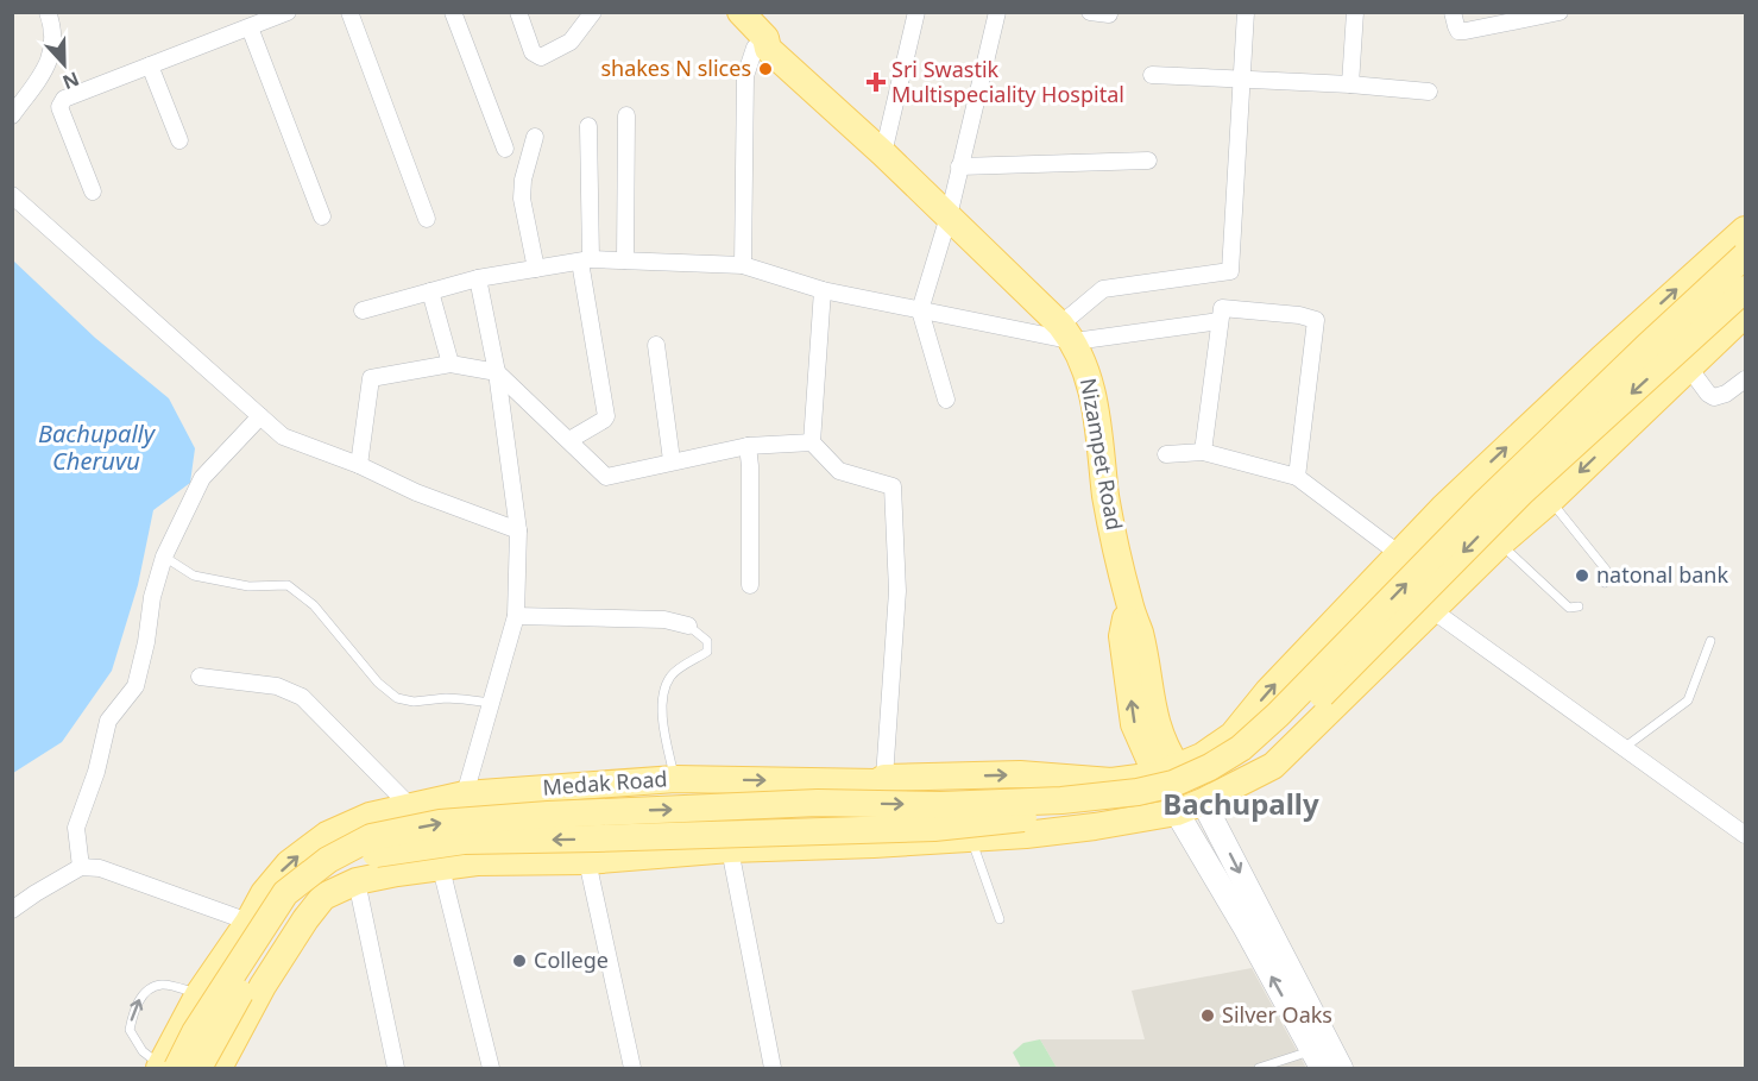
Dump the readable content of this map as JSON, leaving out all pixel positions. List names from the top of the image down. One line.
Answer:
{"streets":{"main road":["Nizampet Road","Medak Road"]},"crossings":[["Nizampet Road","Medak Road"]],"districts":["Bachupally"],"water":["Bachupally Cheruvu"],"places":{"other":["shakes N slices","natonal bank","College","Silver Oaks"],"health":["Sri Swastik Multispeciality Hospital"]},"north":"bottom"}
